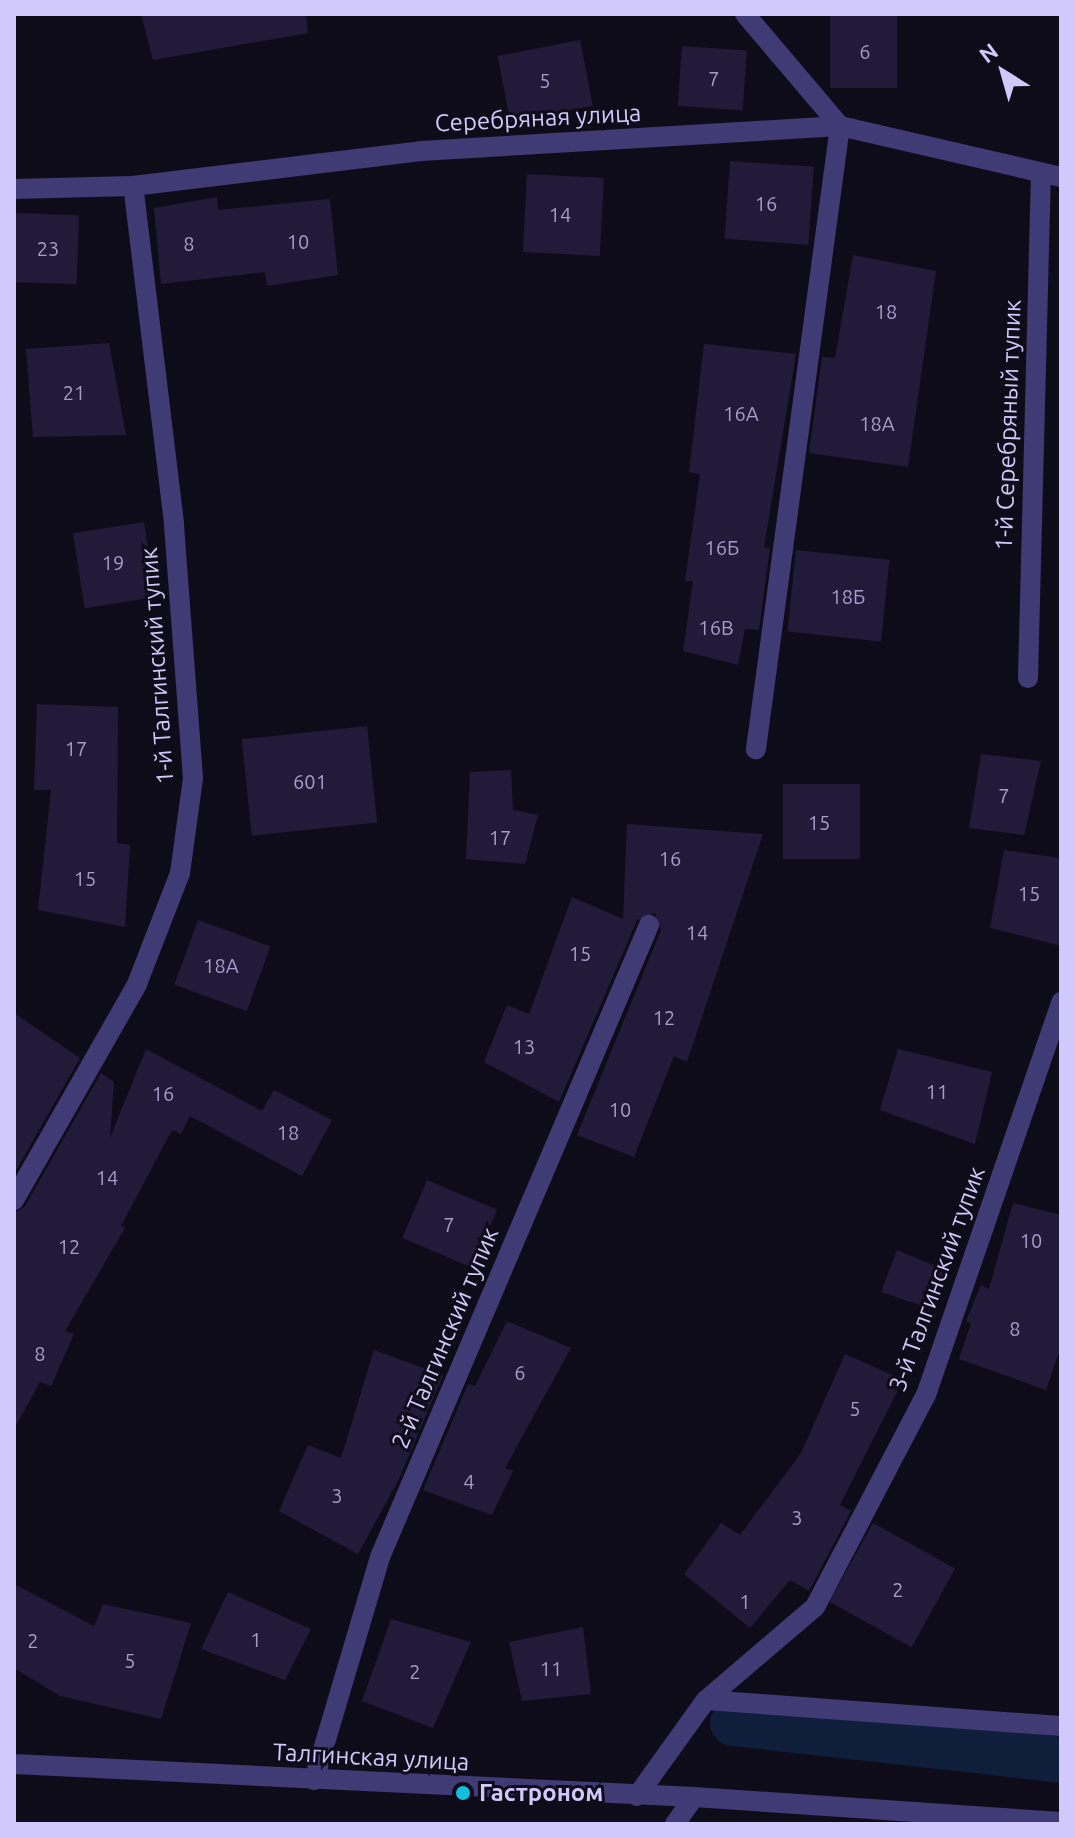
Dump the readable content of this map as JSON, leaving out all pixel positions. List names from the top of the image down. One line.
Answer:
{"streets":{"street":["Серебряная улица","1-й Серебряный тупик","1-й Талгинский тупик","3-й Талгинский тупик","2-й Талгинский тупик","Талгинская улица"]},"crossings":[["Серебряная улица","1-й Серебряный тупик"],["Серебряная улица","1-й Талгинский тупик"],["3-й Талгинский тупик","Талгинская улица"],["2-й Талгинский тупик","Талгинская улица"]],"places":["Гастроном"],"house_numbers":["6","7","5","16","14","10","8","23","18","21","16А","18А","16Б","19","18Б","16В","17","601","7","15","17","16","15","15","14","15","18А","12","13","11","16","10","18","14","7","10","12","8","8","6","5","4","3","3","2","1","1","2","5","11","2"],"north":"top left"}
